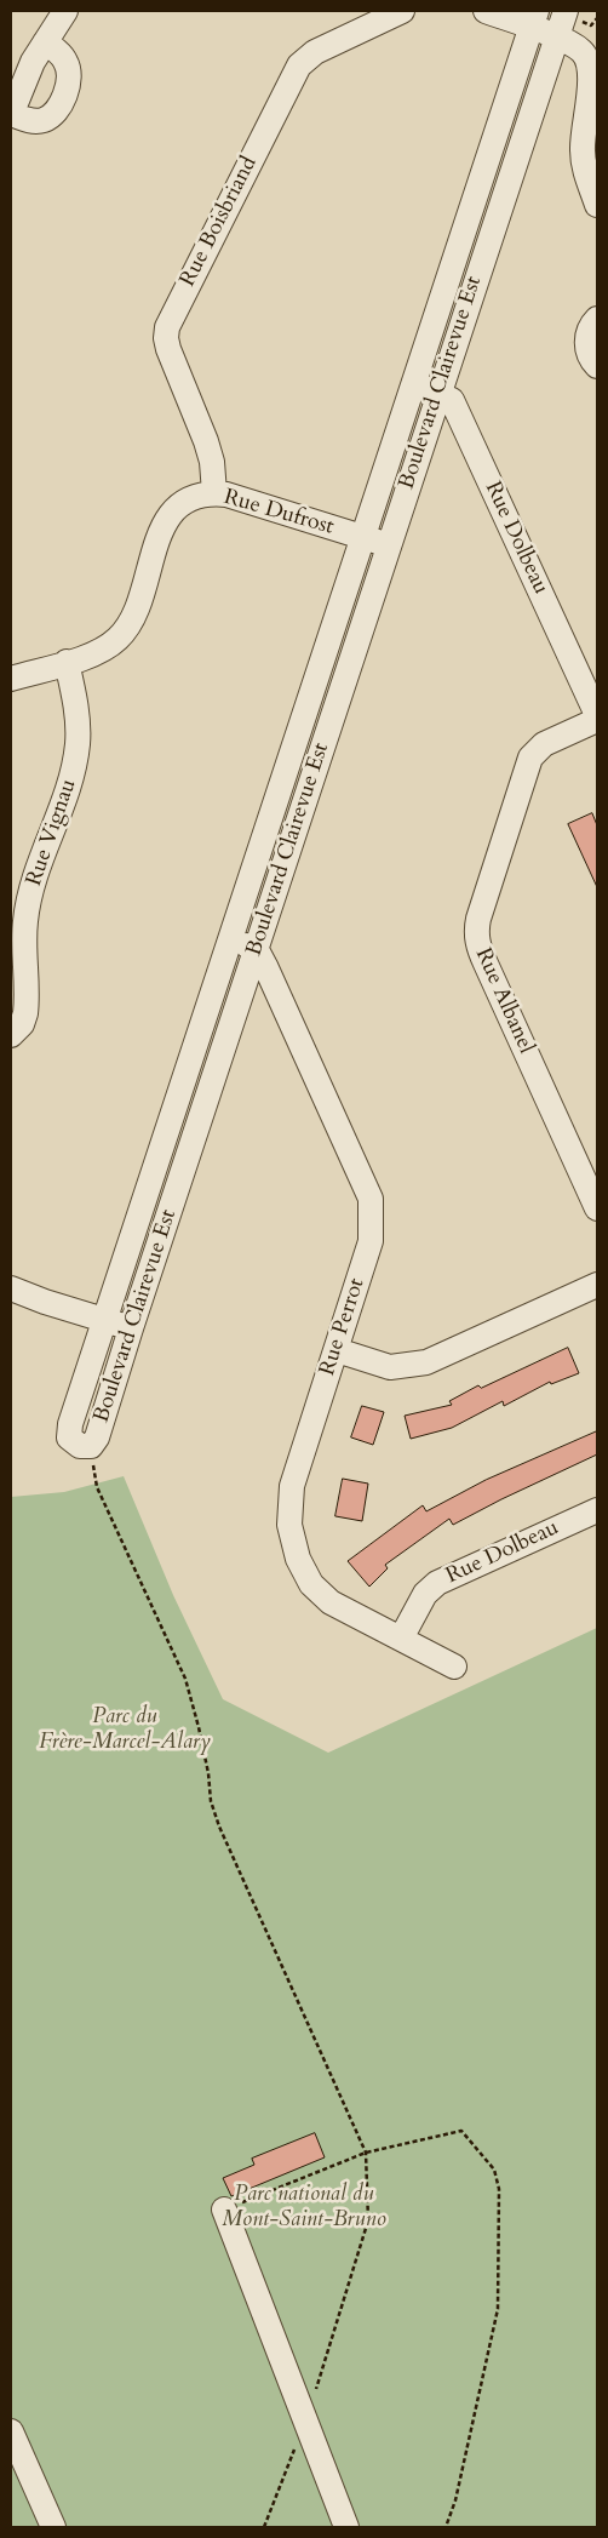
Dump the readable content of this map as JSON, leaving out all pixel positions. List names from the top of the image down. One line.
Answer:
{"streets":{"street":["Rue Boisbriand","Boulevard Clairevue Est","Rue Dufrost","Rue Dolbeau","Rue Vignau","Rue Albanel","Rue Perrot"]},"crossings":[["Rue Boisbriand","Rue Dufrost"],["Boulevard Clairevue Est","Rue Dufrost"],["Boulevard Clairevue Est","Rue Dolbeau"],["Boulevard Clairevue Est","Rue Perrot"],["Rue Dufrost","Rue Vignau"],["Rue Dolbeau","Rue Perrot"]],"parks":["Parc du Frère-Marcel-Alary","Parc national du Mont-Saint-Bruno"]}
